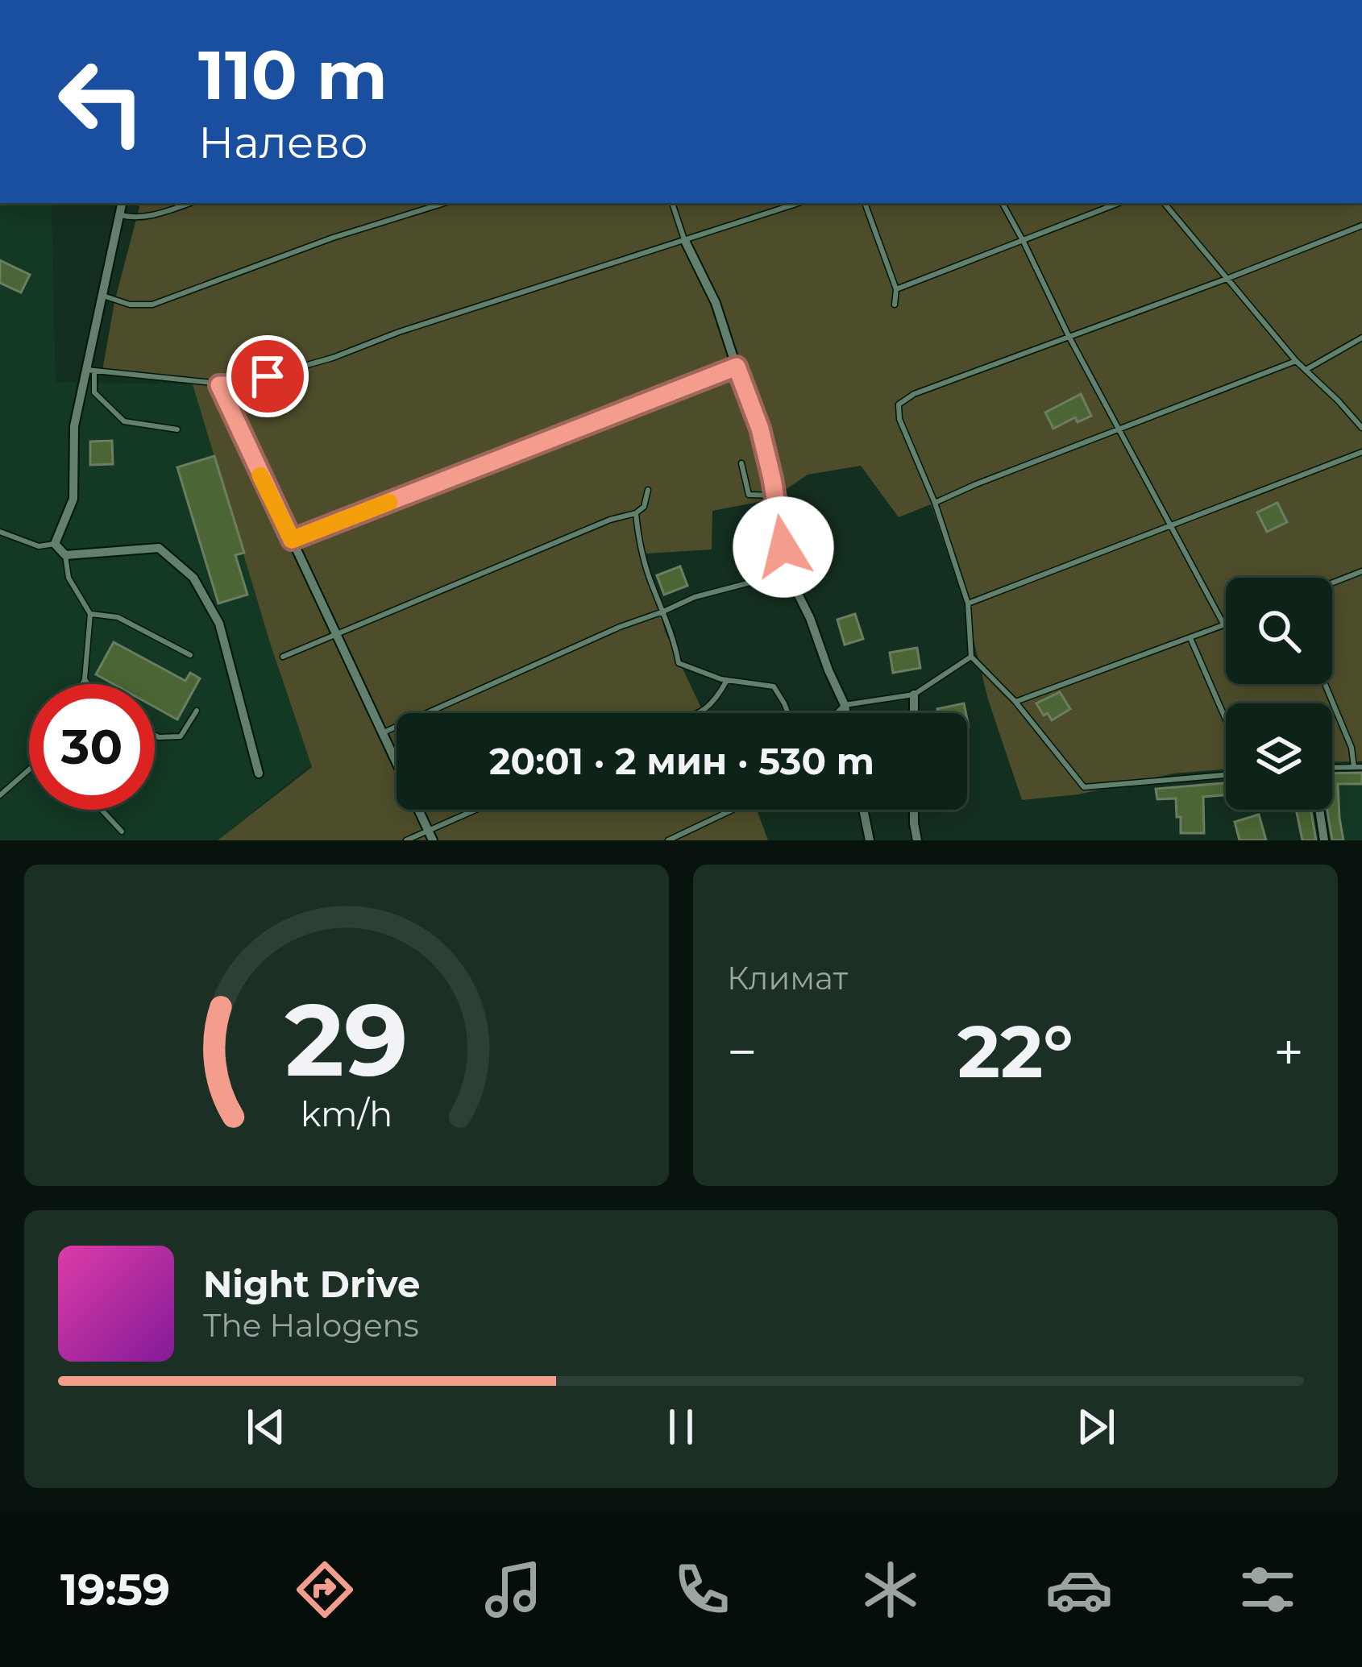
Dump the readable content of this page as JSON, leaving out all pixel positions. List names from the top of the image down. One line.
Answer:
{"page":{"turn":["110 m","Налево"],"limit":"30","trip":"20:01 · 2 мин · 530 m","tile":"Климат","heat":["−","22°","+"],"song":["Night Drive","The Halogens"],"tabs":"19:59","gauge":["29","km/h"]}}
